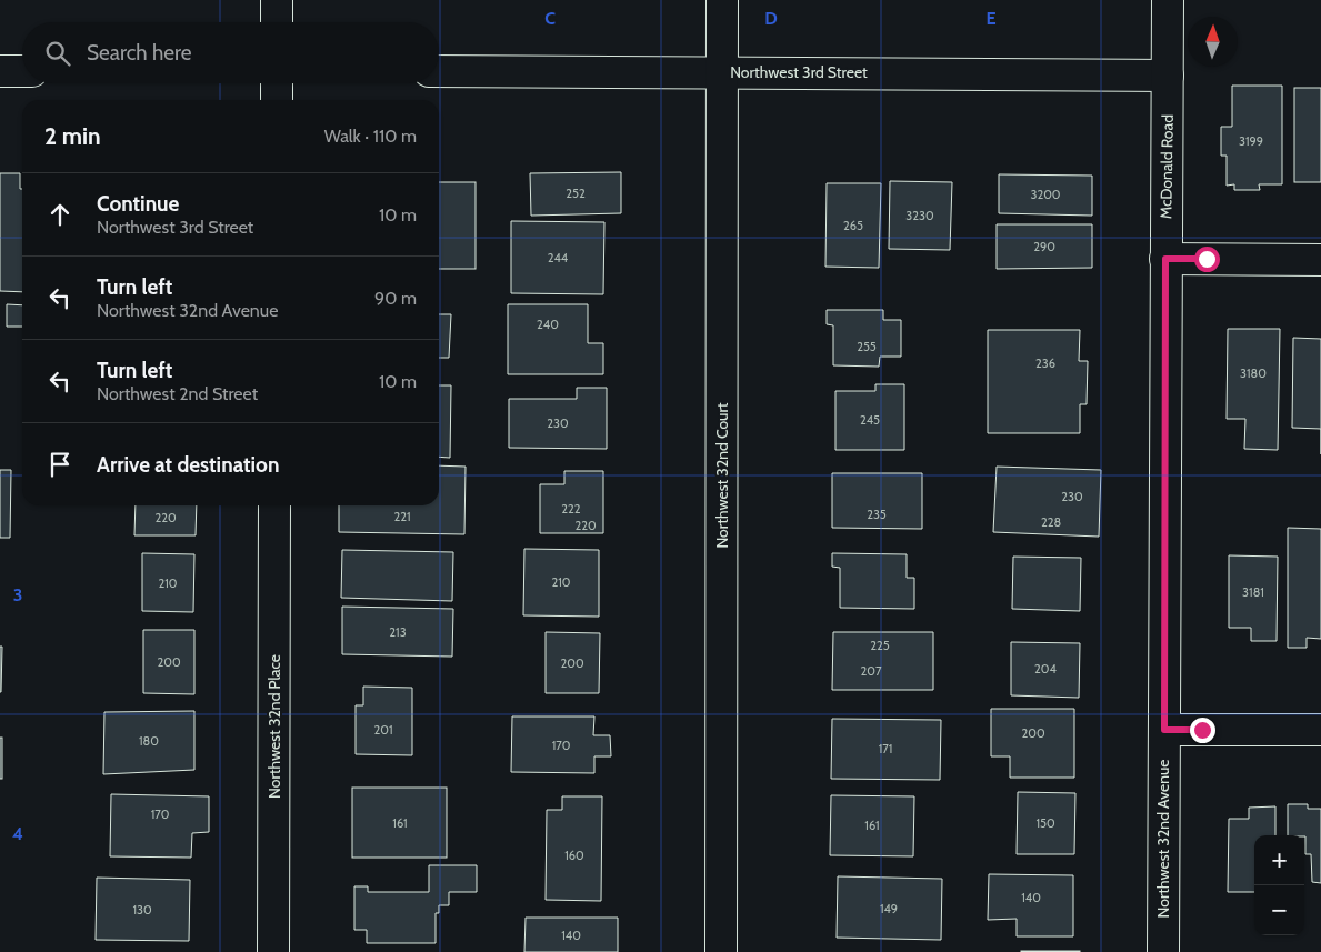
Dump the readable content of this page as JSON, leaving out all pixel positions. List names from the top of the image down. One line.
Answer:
{"streets":{"street":["Northwest 3rd Street","McDonald Road","Northwest 32nd Court","Northwest 32nd Place","Northwest 32nd Avenue"]},"crossings":[["Northwest 3rd Street","McDonald Road"],["Northwest 3rd Street","Northwest 32nd Court"],["McDonald Road","Northwest 32nd Avenue"]],"house_numbers":["3199","252","3200","3230","265","290","244","240","255","236","3180","245","230","230","222","235","221","220","228","220","210","210","3181","213","225","200","200","204","207","201","200","180","170","171","170","161","150","161","160","140","149","130","140"],"north":"top","page":{"search":"Search here","heading":["2 min","Walk · 110 m"],"list":[["Continue","Northwest 3rd Street","10 m"],["Turn left","Northwest 32nd Avenue","90 m"],["Turn left","Northwest 2nd Street","10 m"],"Arrive at destination"],"map_buttons":["+","−"]},"grid":{"columns":["C","D","E"],"rows":["3","4"]}}
